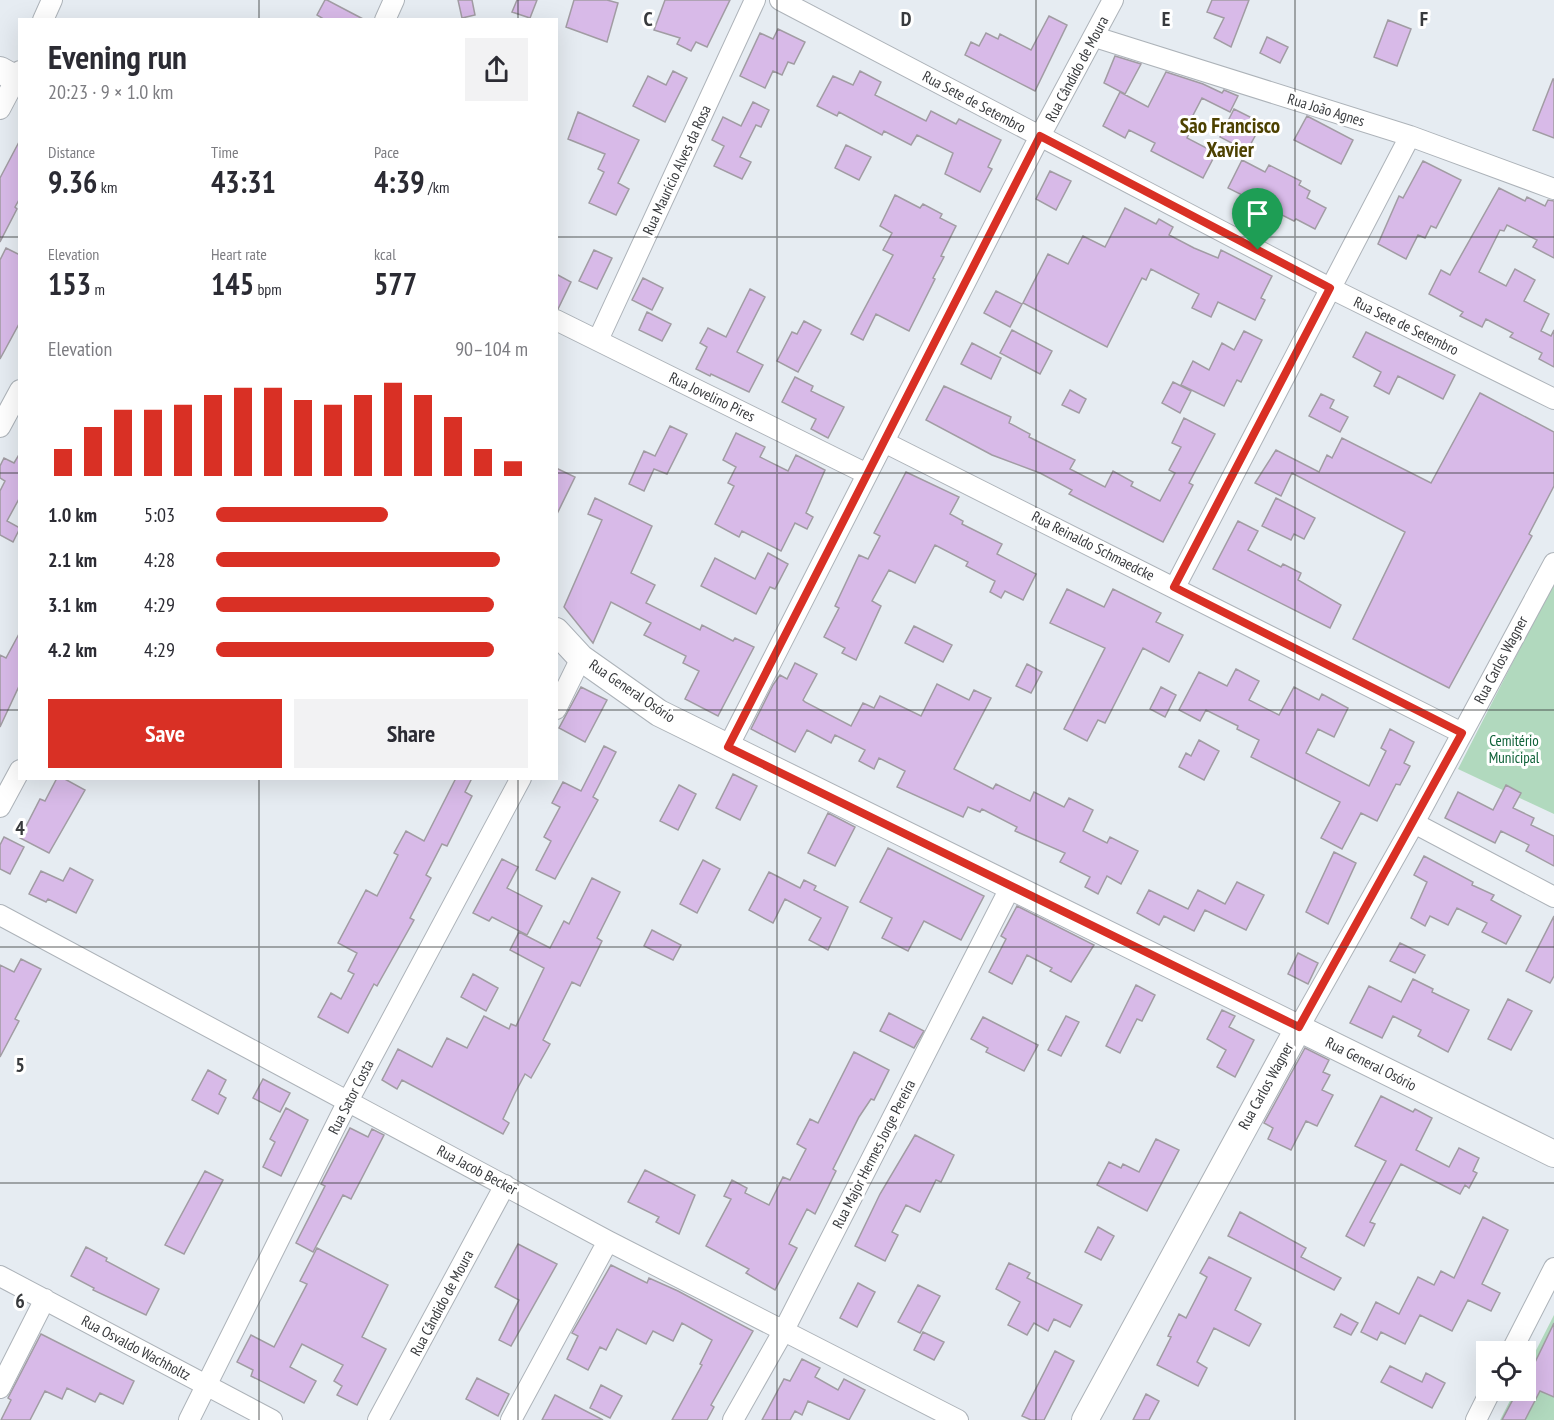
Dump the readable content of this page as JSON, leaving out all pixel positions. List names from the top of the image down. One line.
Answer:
{"streets":{"main road":["Rua Carlos Wagner","Rua General Osório"],"street":["Rua Cândido de Moura","Rua Sete de Setembro","Rua João Agnes","Rua Maurício Alves da Rosa","Rua Jovelino Pires","Rua Reinaldo Schmaedcke","Rua Sator Costa","Rua Major Hermes Jorge Pereira","Rua Jacob Becker","Rua Osvaldo Wachholtz"]},"crossings":[["Rua Cândido de Moura","Rua Sete de Setembro"],["Rua Cândido de Moura","Rua João Agnes"],["Rua Cândido de Moura","Rua Jovelino Pires"],["Rua Cândido de Moura","Rua Reinaldo Schmaedcke"],["Rua Cândido de Moura","Rua General Osório"],["Rua Cândido de Moura","Rua Jacob Becker"],["Rua Maurício Alves da Rosa","Rua Jovelino Pires"],["Rua Reinaldo Schmaedcke","Rua Carlos Wagner"],["Rua Carlos Wagner","Rua General Osório"],["Rua General Osório","Rua Major Hermes Jorge Pereira"],["Rua Sator Costa","Rua Jacob Becker"],["Rua Sator Costa","Rua Osvaldo Wachholtz"],["Rua Major Hermes Jorge Pereira","Rua Jacob Becker"]],"districts":["São Francisco Xavier"],"parks":["Cemitério Municipal"],"page":{"heading":["Evening run","20:23 · 9 × 1.0 km"],"stats":[["Distance","9.36 km"],["Time","43:31"],["Pace","4:39 /km"],["Elevation","153 m"],["Heart rate","145 bpm"],["kcal","577"]],"chart":["Elevation","90–104 m"],"list":[{"name":"1.0 km","note":"5:03"},{"name":"2.1 km","note":"4:28"},{"name":"3.1 km","note":"4:29"},{"name":"4.2 km","note":"4:29"}],"buttons":["Save","Share"]},"grid":{"columns":["C","D","E","F"],"rows":["4","5","6"]}}
